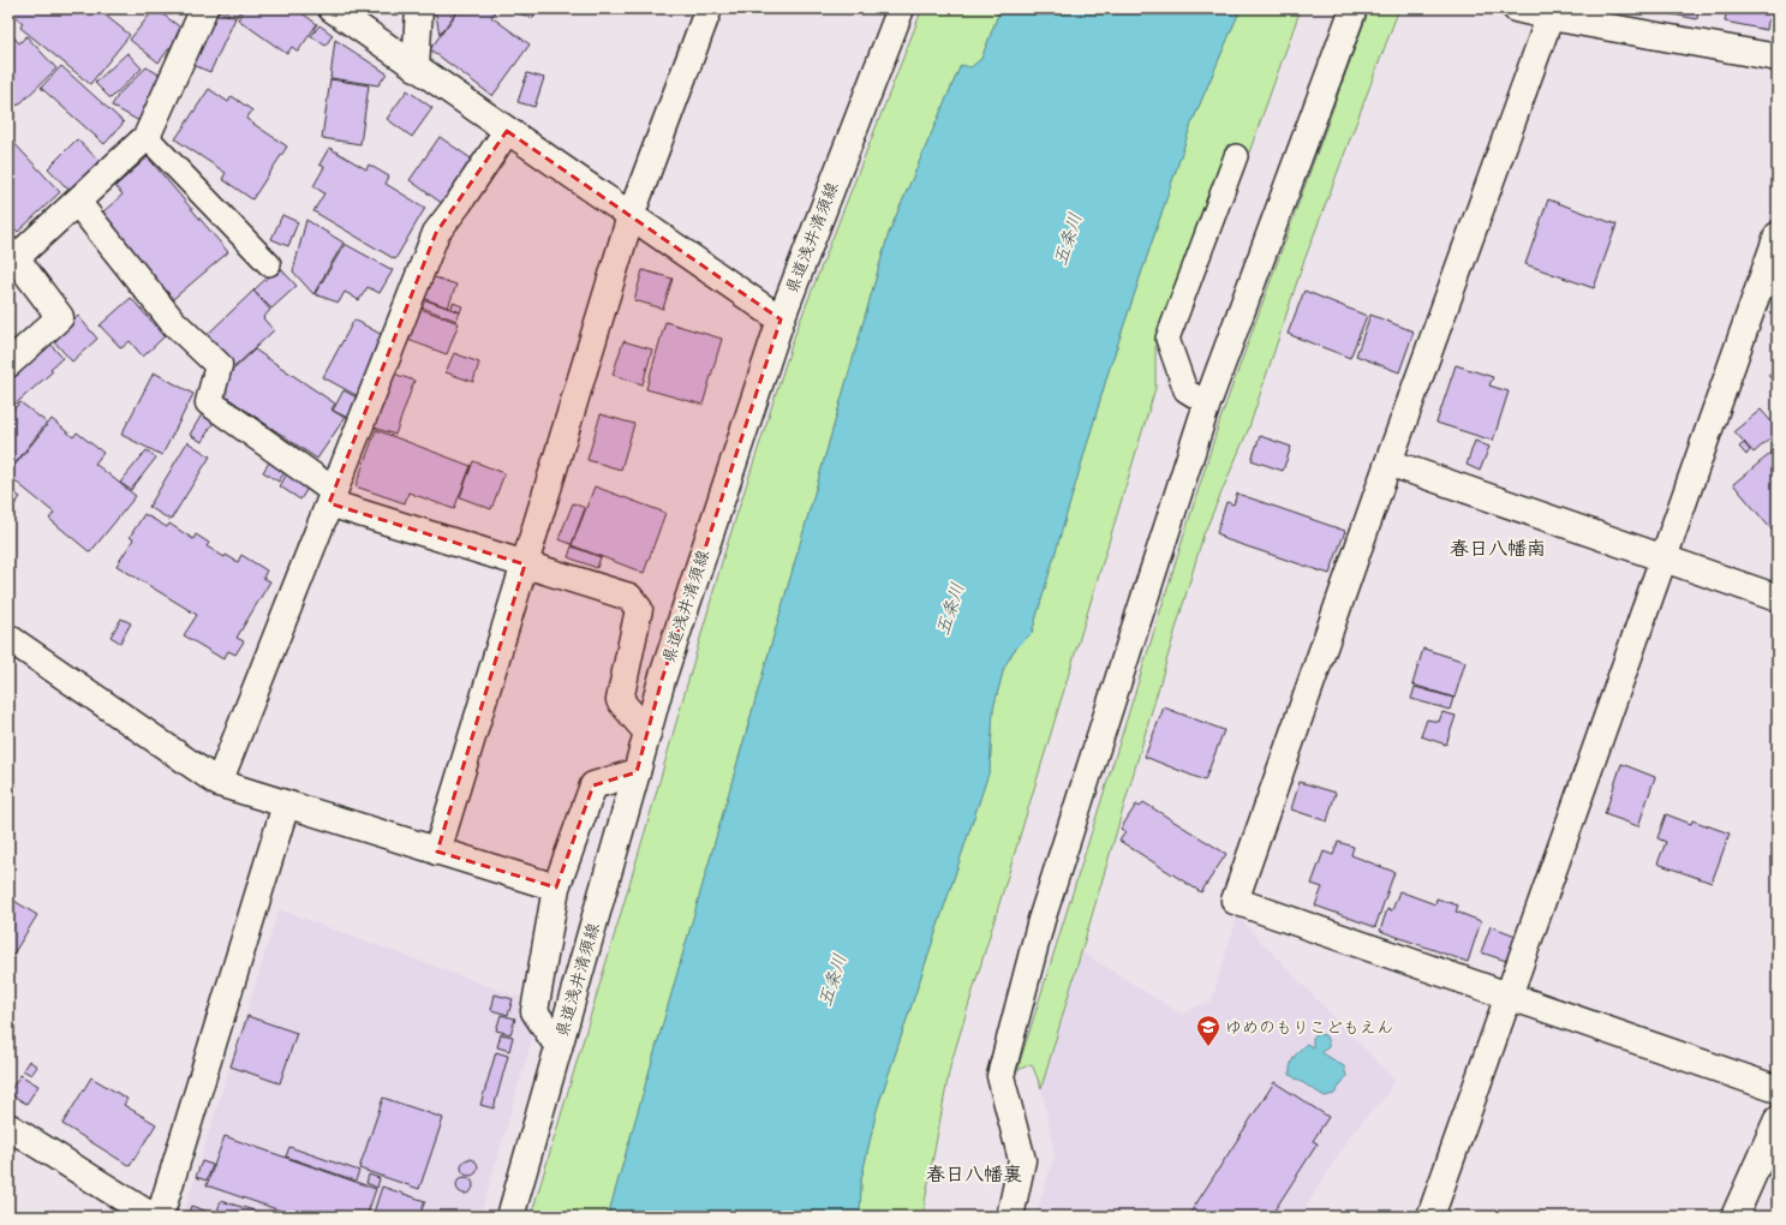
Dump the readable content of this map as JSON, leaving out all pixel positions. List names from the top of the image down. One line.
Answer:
{"streets":{"street":["県道浅井清須線"]},"districts":["春日八幡南","春日八幡裏"],"water":["五条川"],"places":{"school or university":["ゆめのもりこどもえん"]}}
